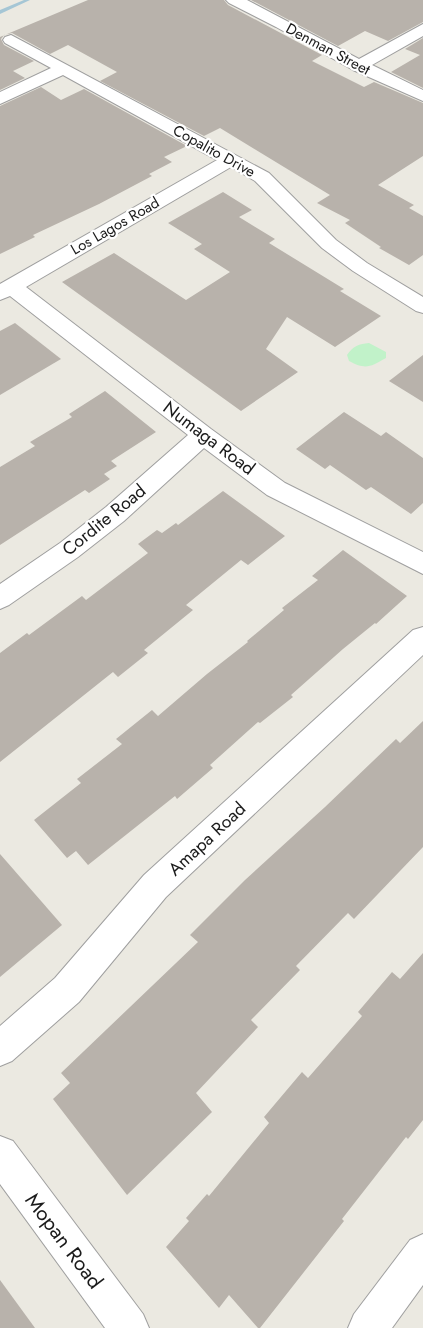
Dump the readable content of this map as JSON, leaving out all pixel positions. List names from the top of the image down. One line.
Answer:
{"streets":{"street":["Denman Street","Copalito Drive","Los Lagos Road","Numaga Road","Cordite Road","Amapa Road","Mopan Road"]},"crossings":[["Copalito Drive","Los Lagos Road"],["Los Lagos Road","Numaga Road"],["Numaga Road","Cordite Road"]]}
